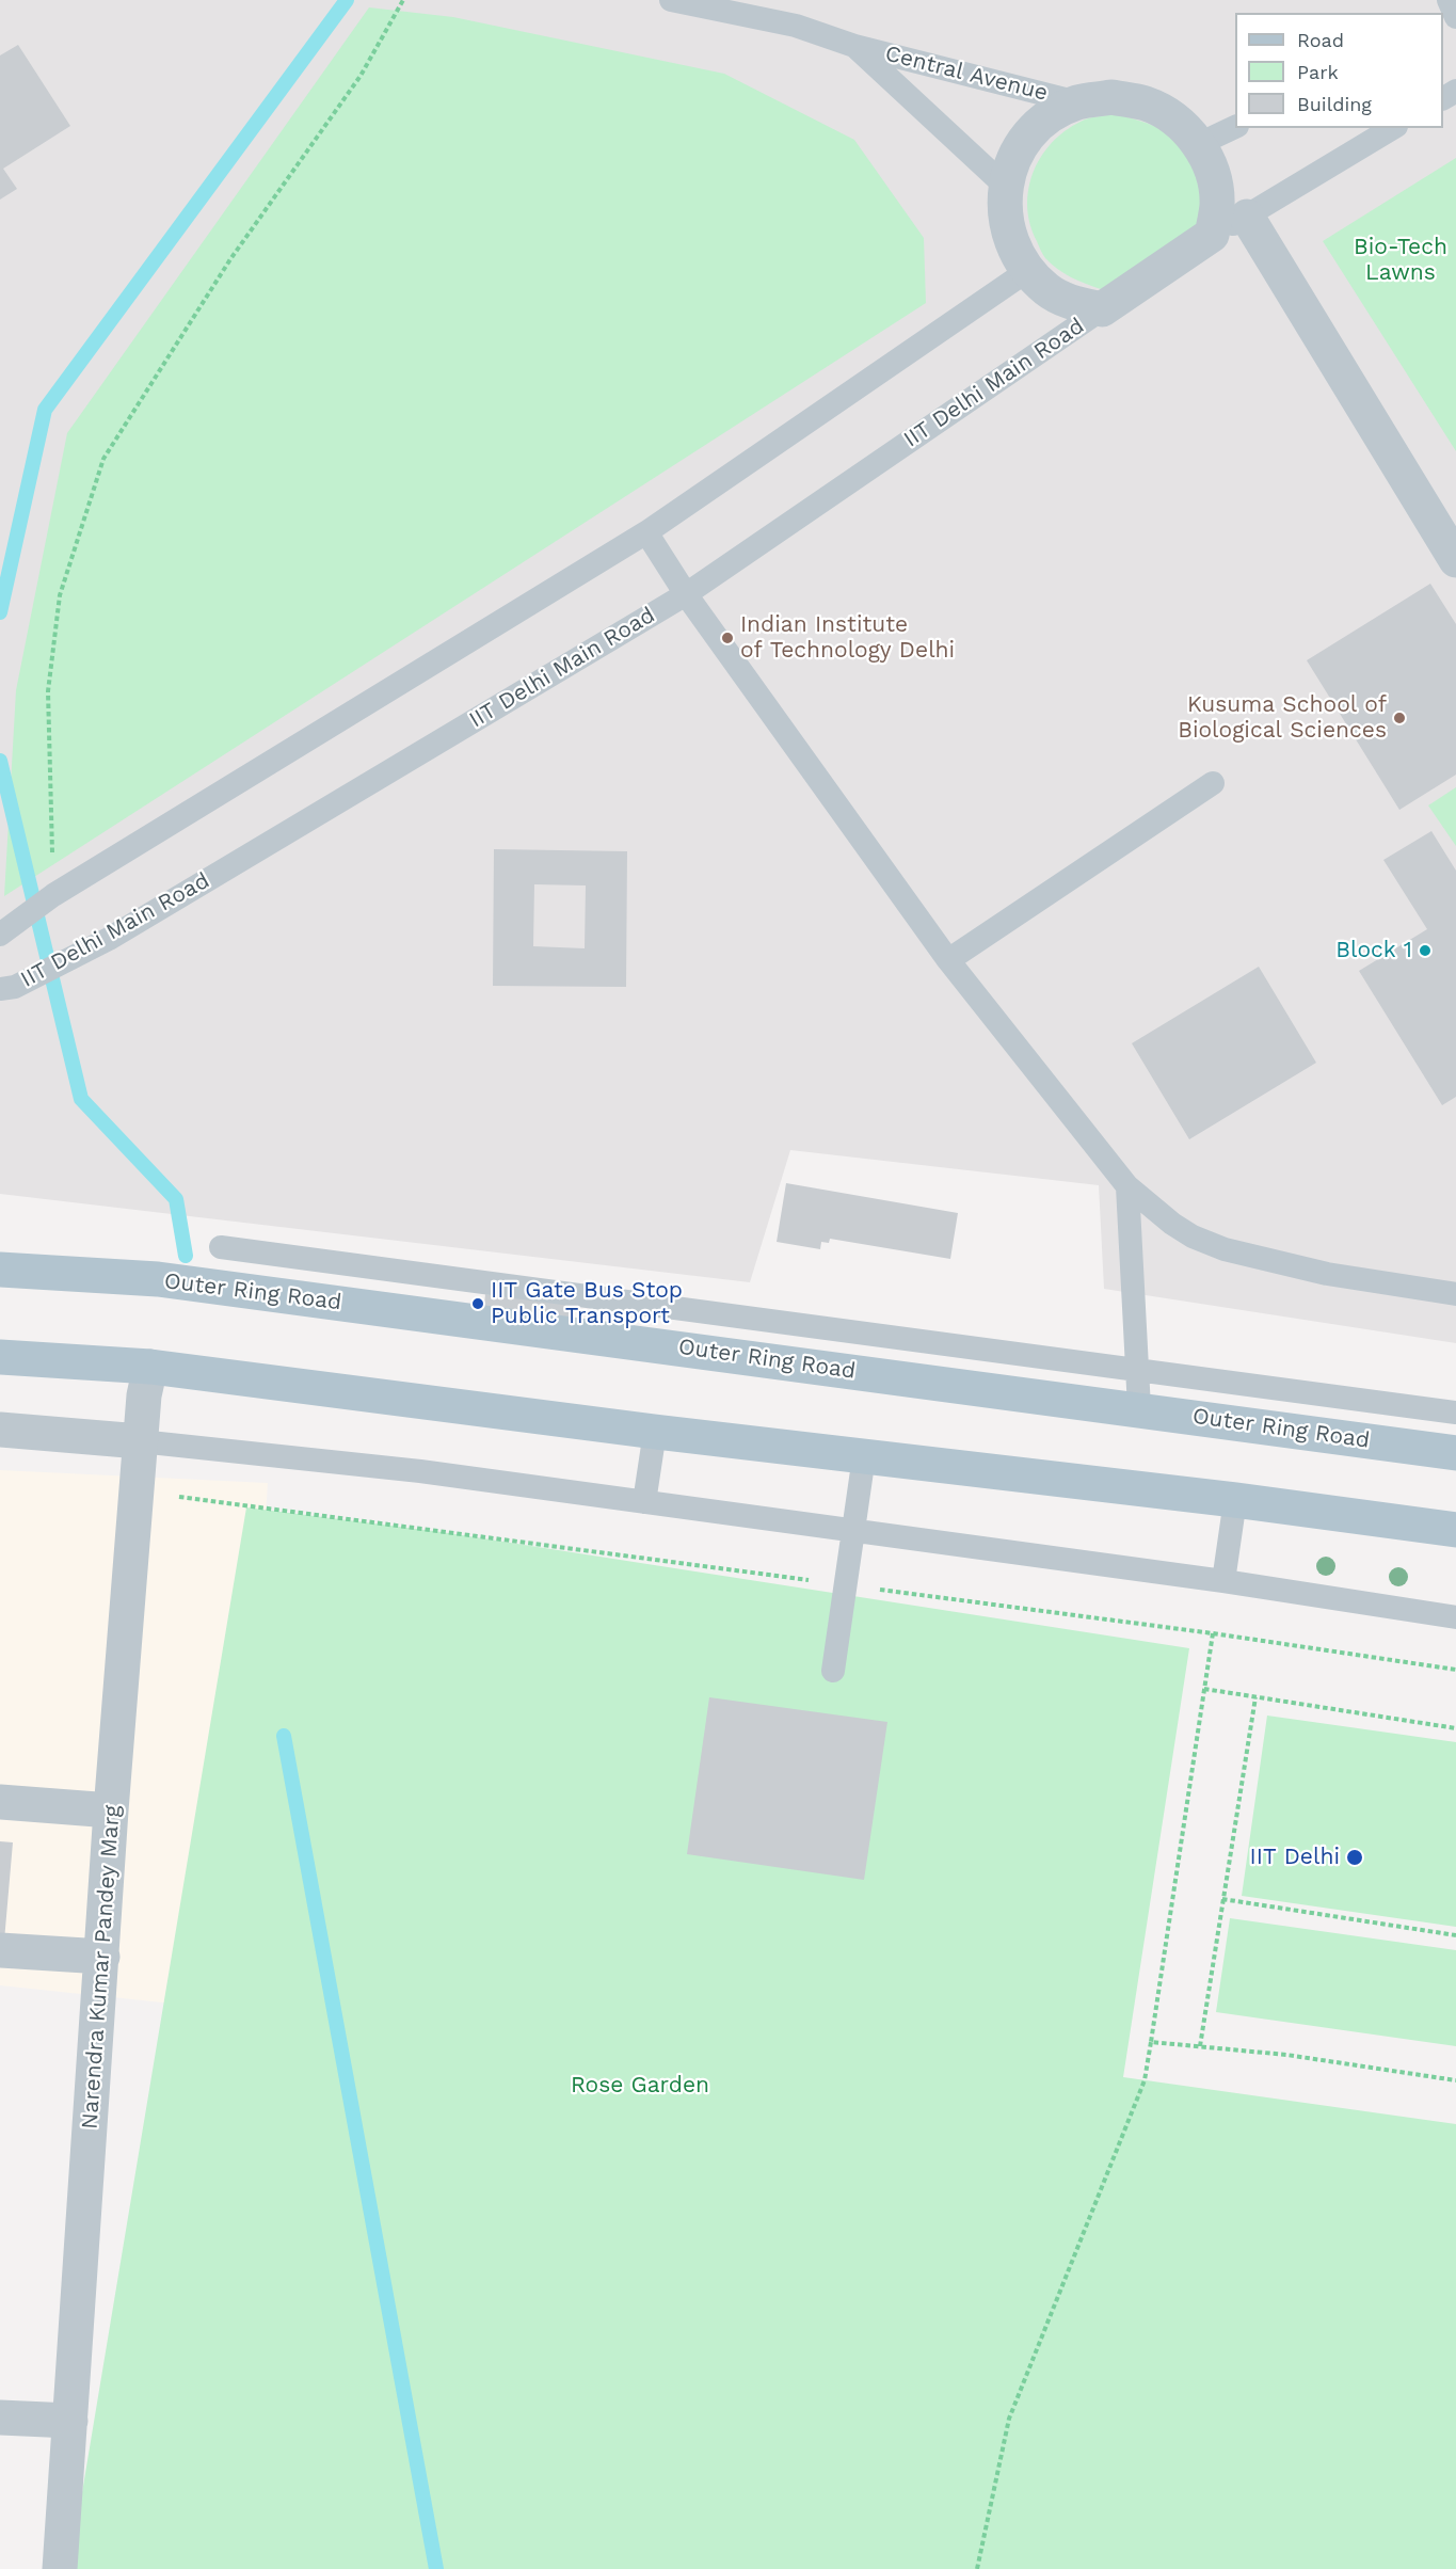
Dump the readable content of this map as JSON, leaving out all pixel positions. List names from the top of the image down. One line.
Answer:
{"streets":{"main road":["Outer Ring Road"],"street":["Narendra Kumar Pandey Marg"],"lane":["Central Avenue","IIT Delhi Main Road"]},"crossings":[["Central Avenue","IIT Delhi Main Road"]],"parks":["Bio-Tech Lawns","Rose Garden"],"places":["Indian Institute of Technology Delhi","Kusuma School of Biological Sciences","Block 1","IIT Gate Bus Stop Public Transport","IIT Delhi"],"legend":["Road","Park","Building"]}
